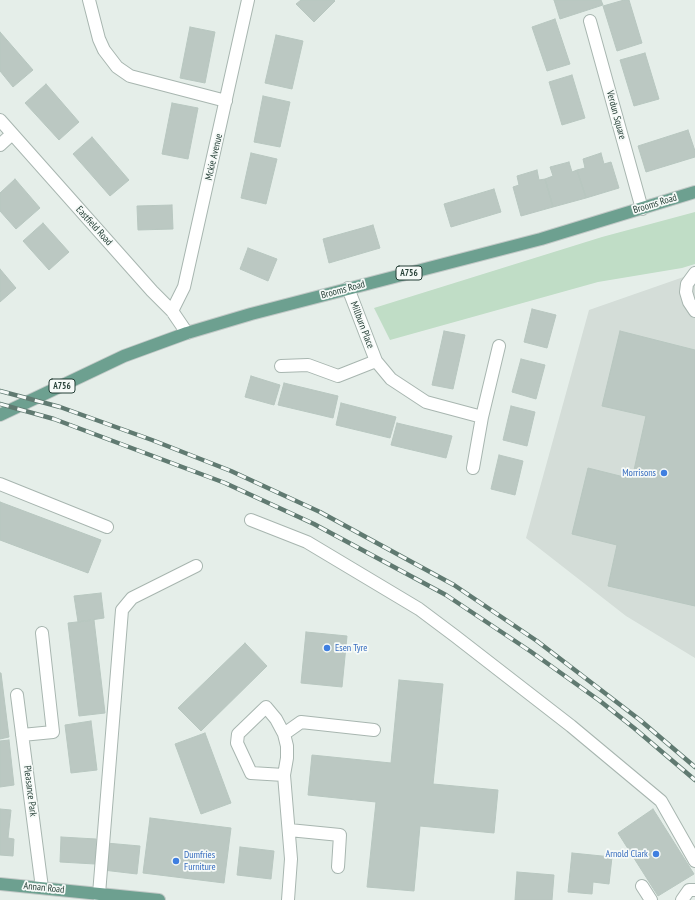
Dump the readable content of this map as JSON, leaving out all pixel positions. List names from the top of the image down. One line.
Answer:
{"streets":{"main road":["Brooms Road","A756","Annan Road"],"street":["Verdun Square","Mckie Avenue","Eastfield Road","Millburn Place","Pleasance Park"]},"crossings":[["Verdun Square","Brooms Road"],["Mckie Avenue","Eastfield Road"],["Brooms Road","Eastfield Road"],["Brooms Road","Millburn Place"],["Pleasance Park","Annan Road"]],"places":["Morrisons","Esen Tyre","Arnold Clark","Dumfries Furniture"]}
